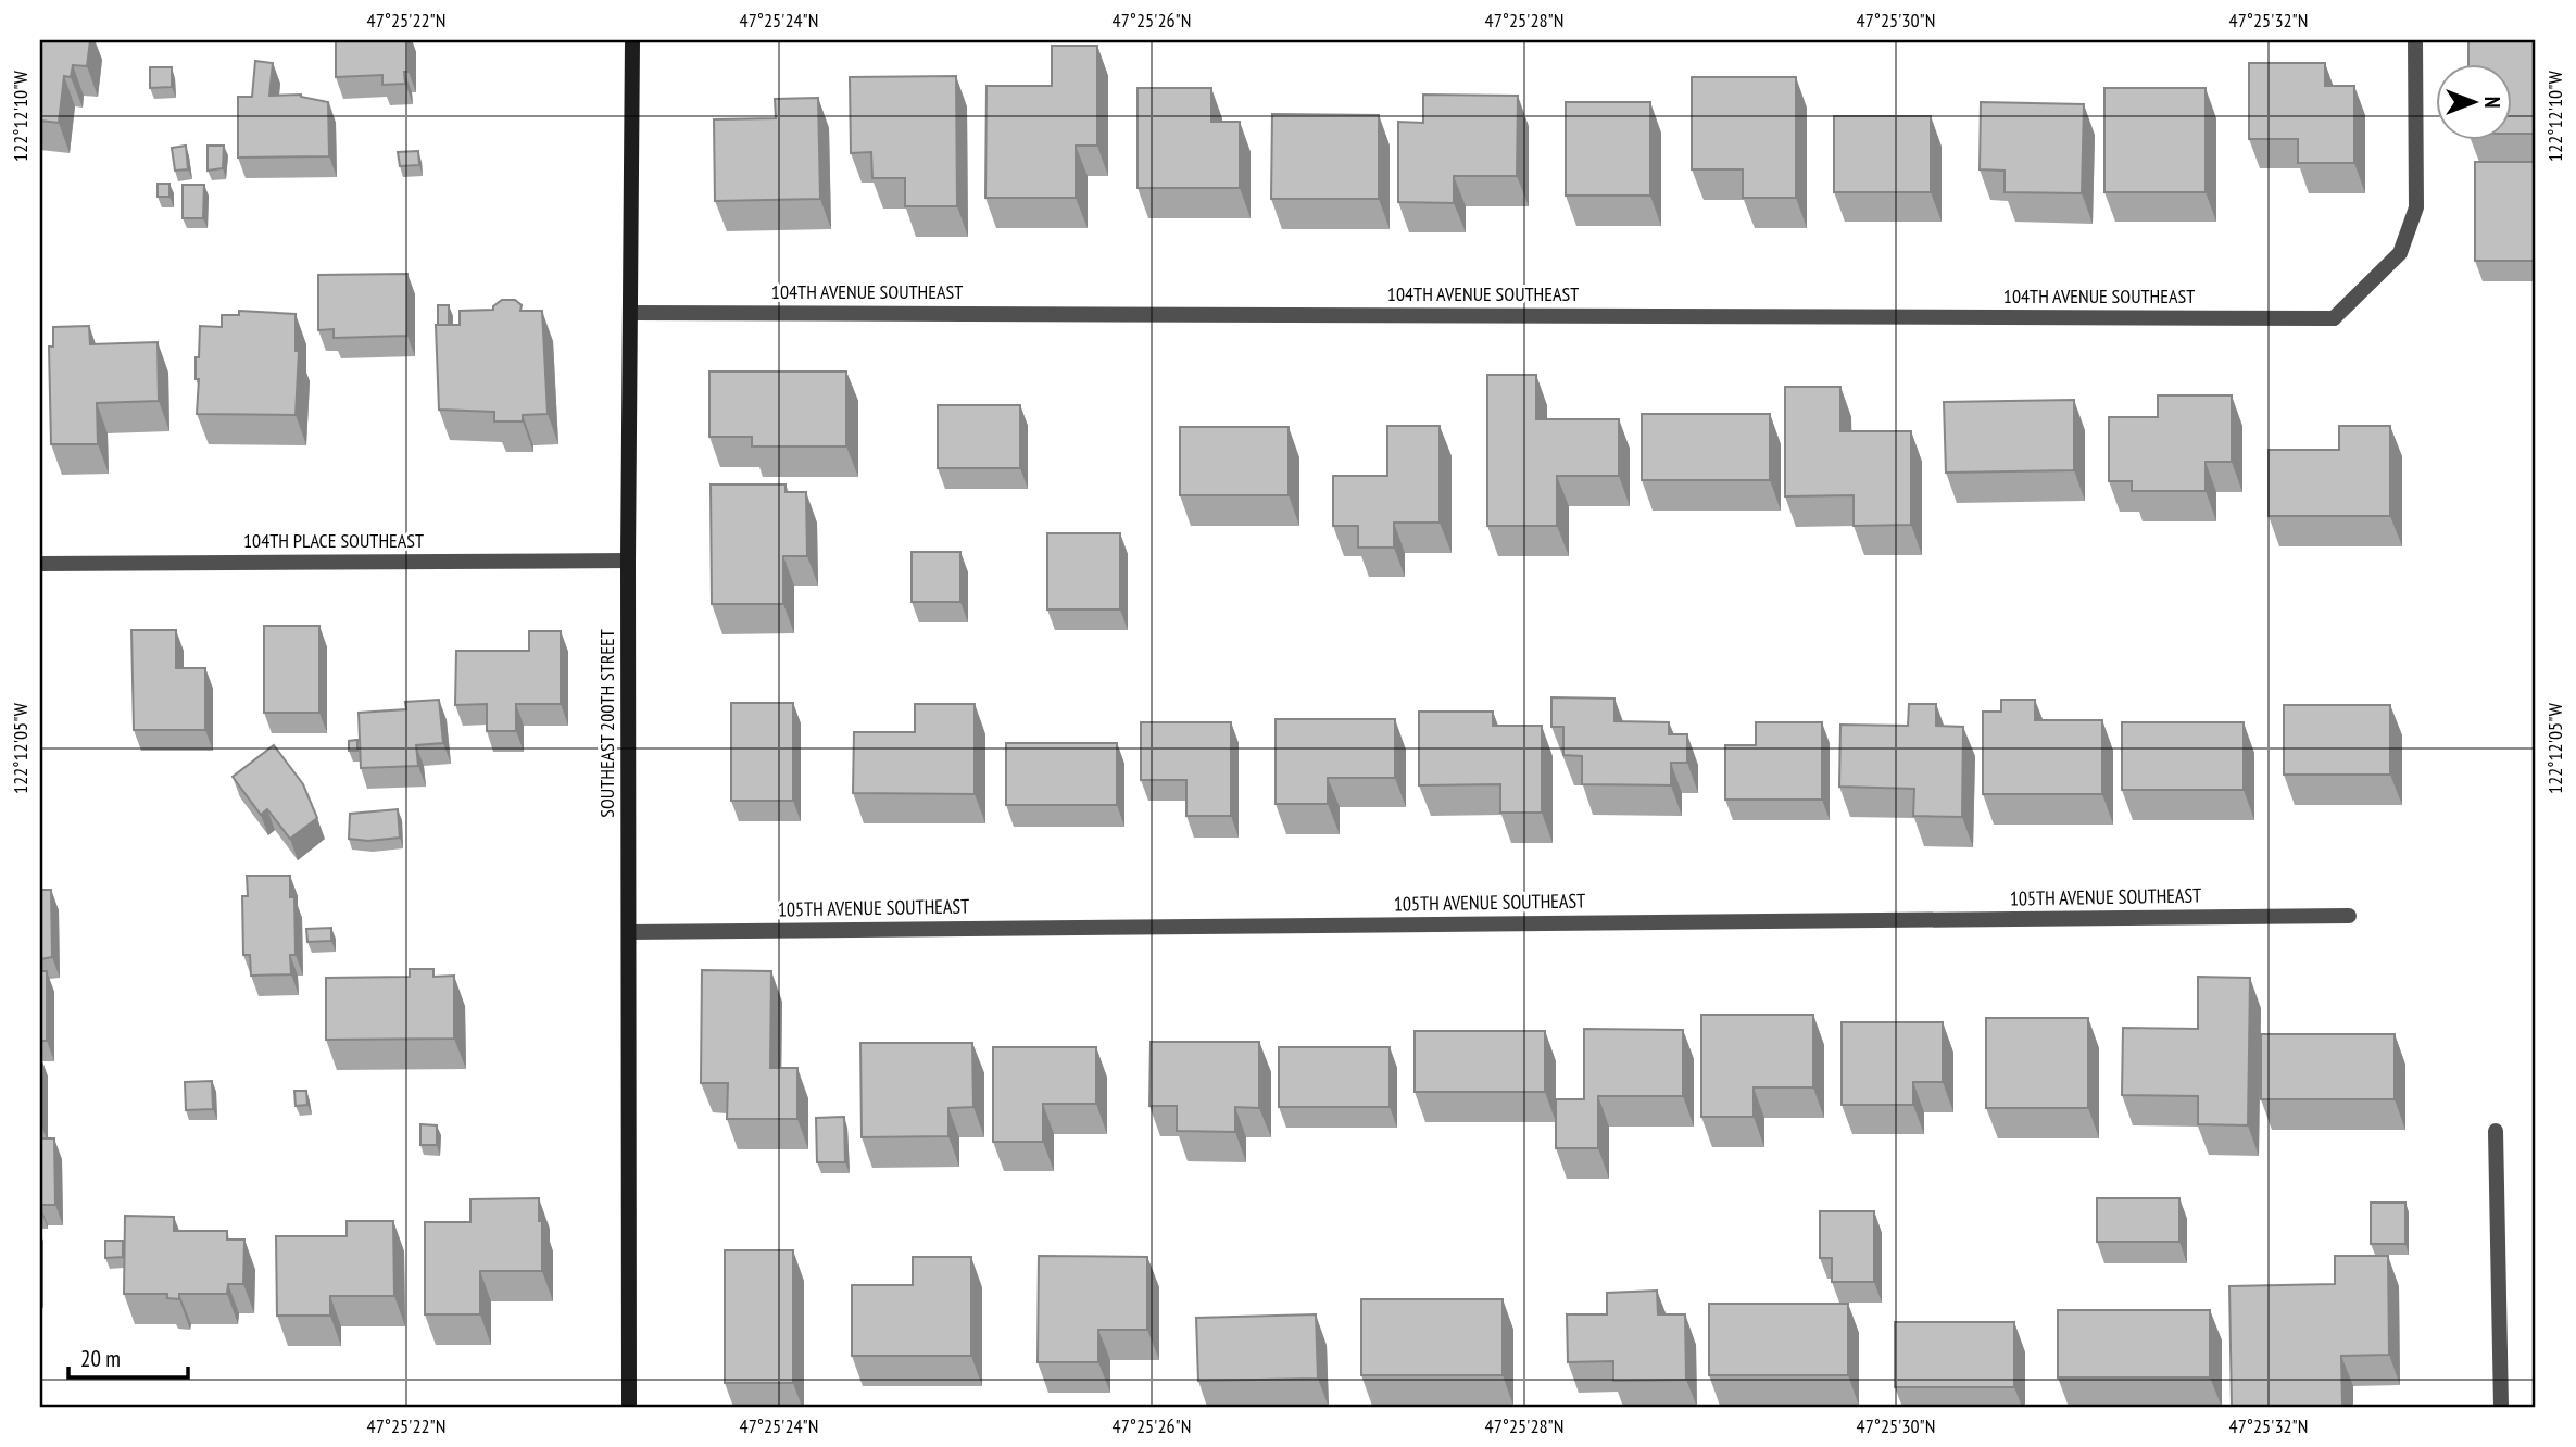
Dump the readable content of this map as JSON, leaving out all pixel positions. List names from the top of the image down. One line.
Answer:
{"streets":{"street":["104TH AVENUE SOUTHEAST","104TH PLACE SOUTHEAST","SOUTHEAST 200TH STREET","105TH AVENUE SOUTHEAST"]},"crossings":[["104TH AVENUE SOUTHEAST","SOUTHEAST 200TH STREET"],["104TH PLACE SOUTHEAST","SOUTHEAST 200TH STREET"],["SOUTHEAST 200TH STREET","105TH AVENUE SOUTHEAST"]],"scale_bar":"20 m","north":"right","coordinates":["47°25'22\"N","47°25'24\"N","47°25'26\"N","47°25'28\"N","47°25'30\"N","47°25'32\"N","122°12'10\"W","122°12'05\"W"]}
